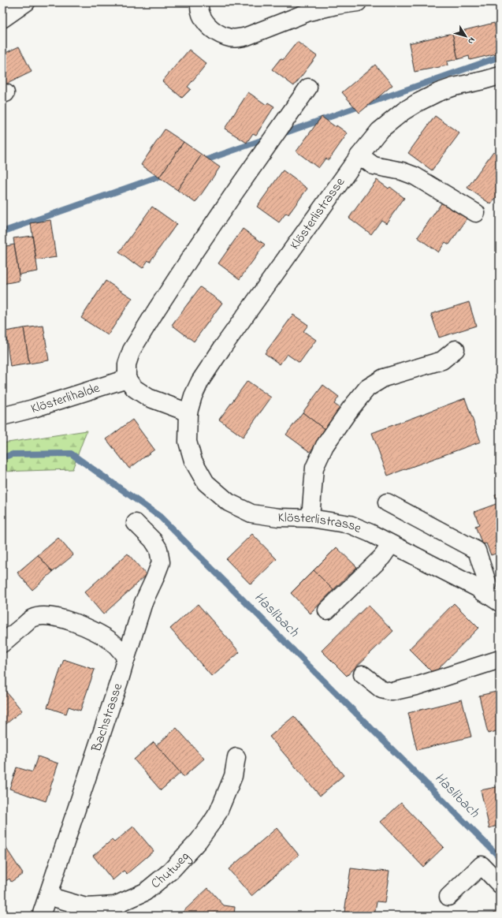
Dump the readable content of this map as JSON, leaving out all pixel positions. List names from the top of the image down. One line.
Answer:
{"streets":{"street":["Klösterlistrasse","Klösterlihalde","Bachstrasse","Chutweg"]},"crossings":[["Bachstrasse","Chutweg"]],"water":["Haslibach"],"north":"bottom right"}
